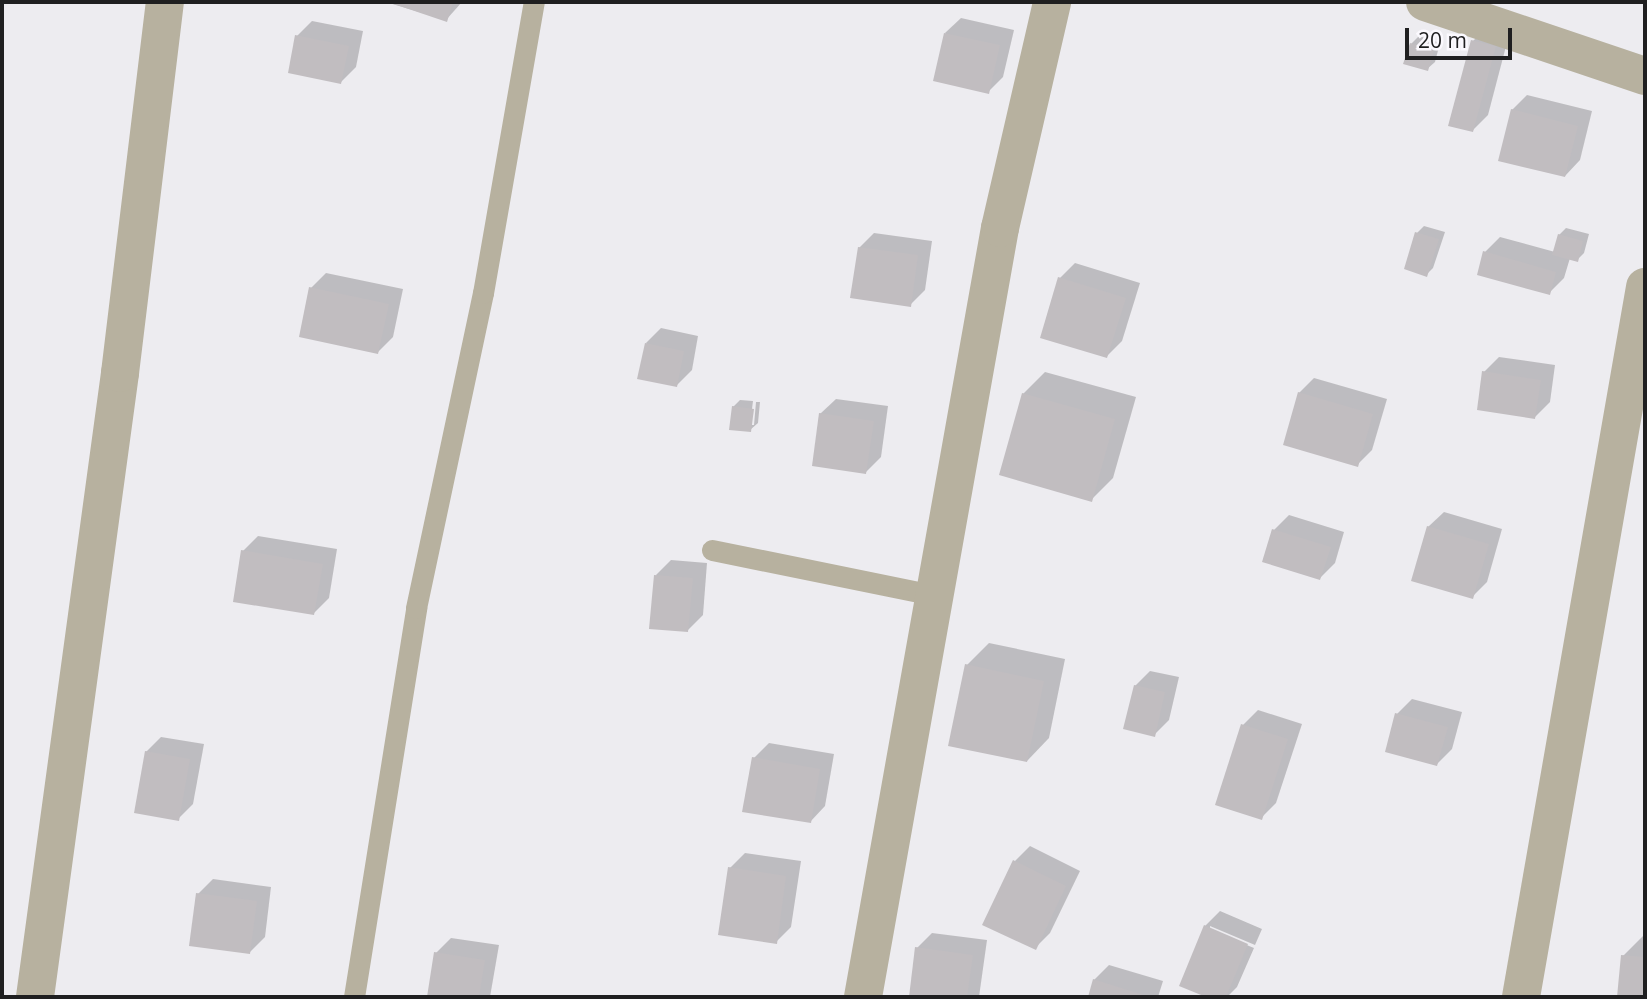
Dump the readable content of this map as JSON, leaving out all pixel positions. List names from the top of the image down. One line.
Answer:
{"scale_bar":"20 m"}
